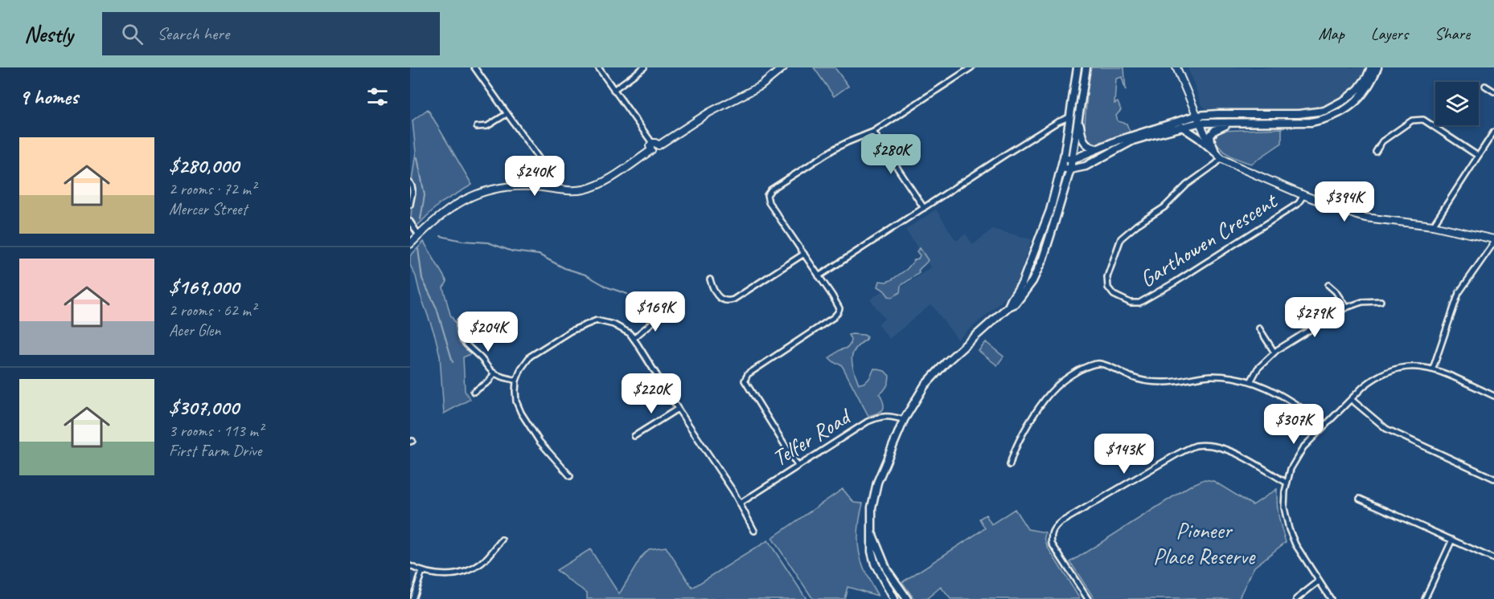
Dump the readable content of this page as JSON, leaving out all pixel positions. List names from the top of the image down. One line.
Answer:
{"streets":{"street":["Garthowen Crescent","Telfer Road"]},"parks":["Pioneer Place Reserve"],"page":{"header":"Nestly","search":"Search here","nav":["Map","Layers","Share"],"heading":"9 homes","list":[{"name":"$280,000","note":"2 rooms · 72 m² · Mercer Street"},{"name":"$169,000","note":"2 rooms · 62 m² · Acer Glen"},{"name":"$307,000","note":"3 rooms · 113 m² · First Farm Drive"}],"price":["$280K","$240K","$394K","$169K","$279K","$204K","$220K","$307K","$143K"]}}
